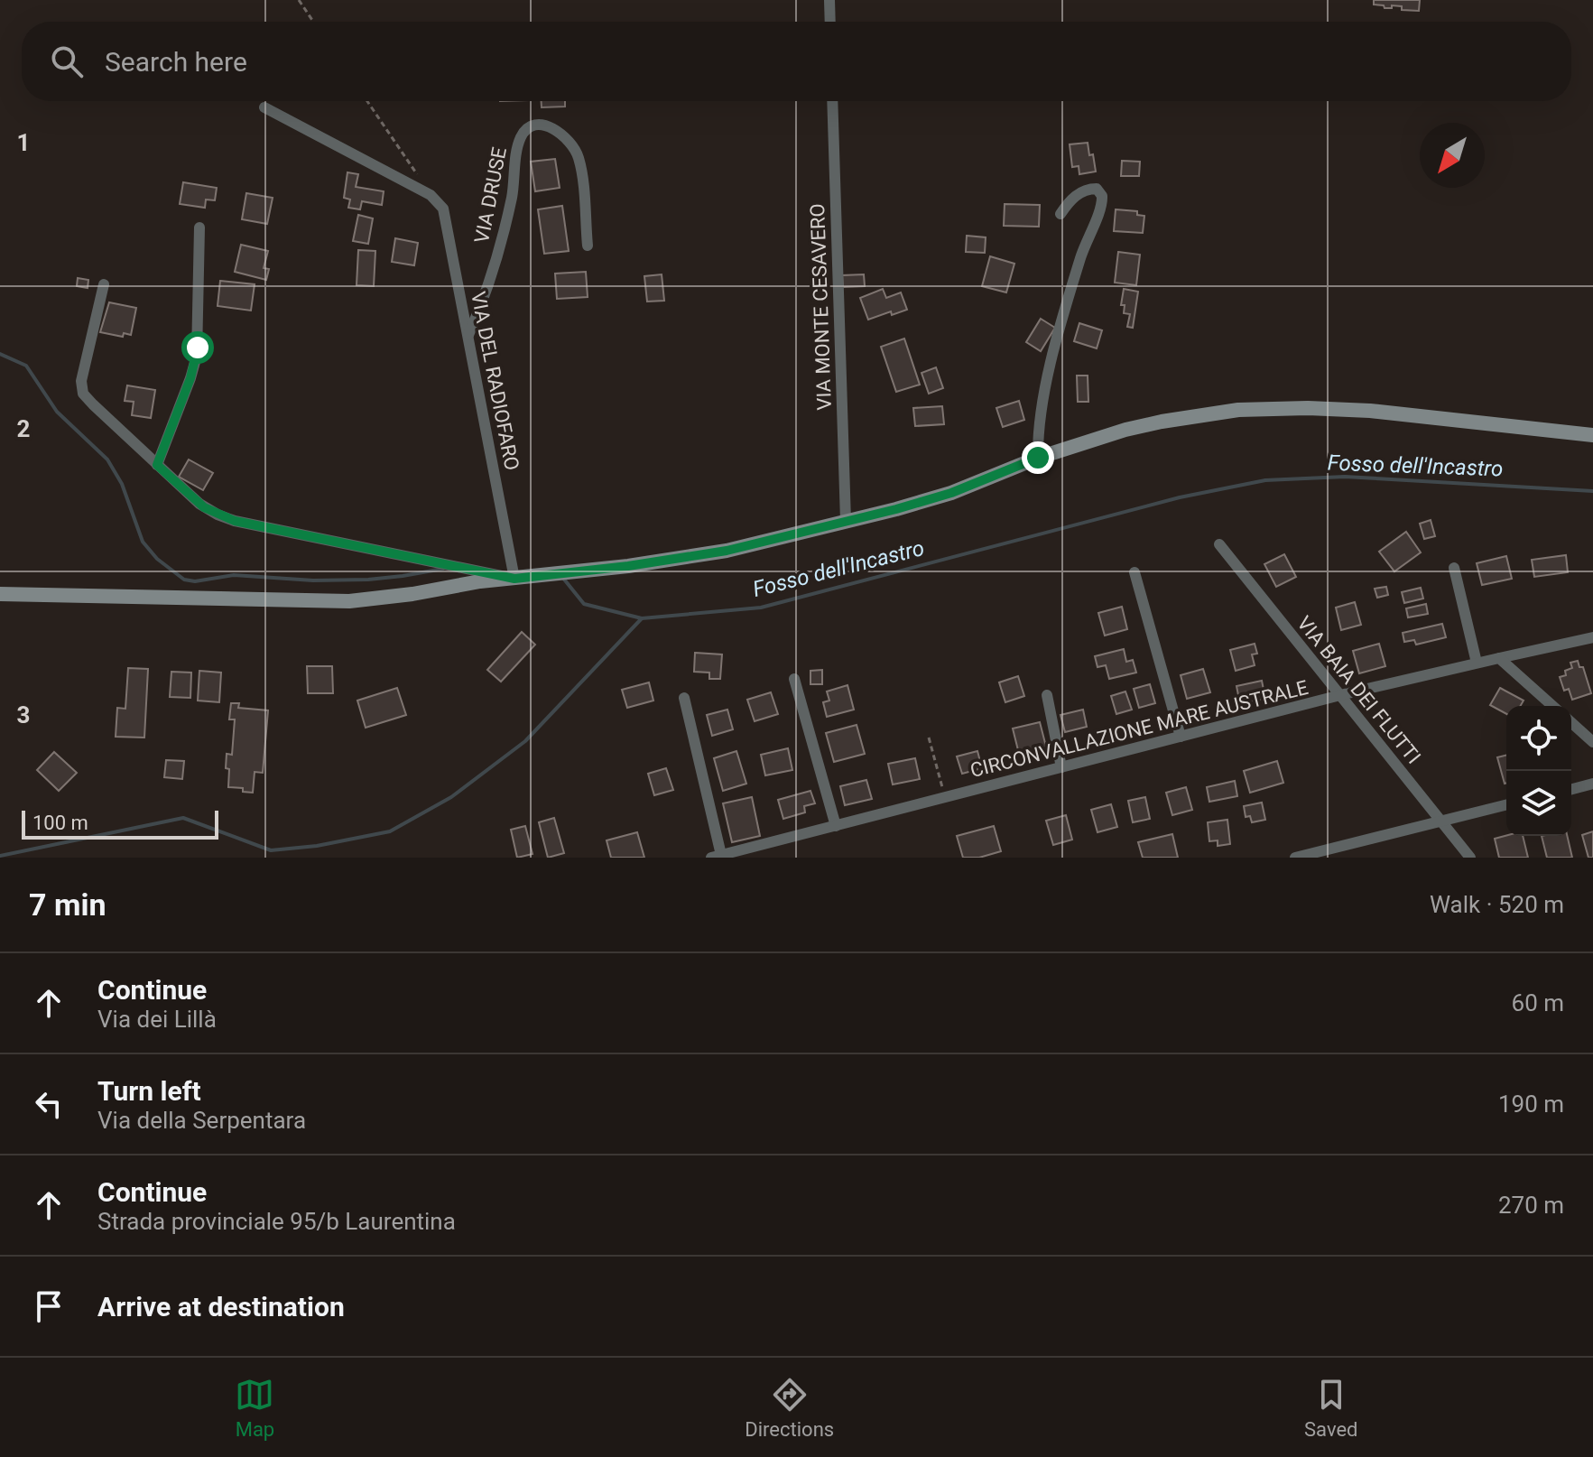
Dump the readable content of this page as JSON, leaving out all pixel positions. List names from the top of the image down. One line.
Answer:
{"streets":{"street":["VIA DRUSE","VIA MONTE CESAVERO","VIA DEL RADIOFARO","VIA BAIA DEI FLUTTI","CIRCONVALLAZIONE MARE AUSTRALE"]},"crossings":[["VIA DRUSE","VIA DEL RADIOFARO"],["VIA BAIA DEI FLUTTI","CIRCONVALLAZIONE MARE AUSTRALE"]],"water":["Fosso dell'Incastro"],"scale_bar":"100 m","north":"bottom left","page":{"search":"Search here","scale":"100 m","heading":["7 min","Walk · 520 m"],"list":[["Continue","Via dei Lillà","60 m"],["Turn left","Via della Serpentara","190 m"],["Continue","Strada provinciale 95/b Laurentina","270 m"],"Arrive at destination"],"nav":["Map","Directions","Saved"]},"grid":{"rows":["1","2","3"]}}
